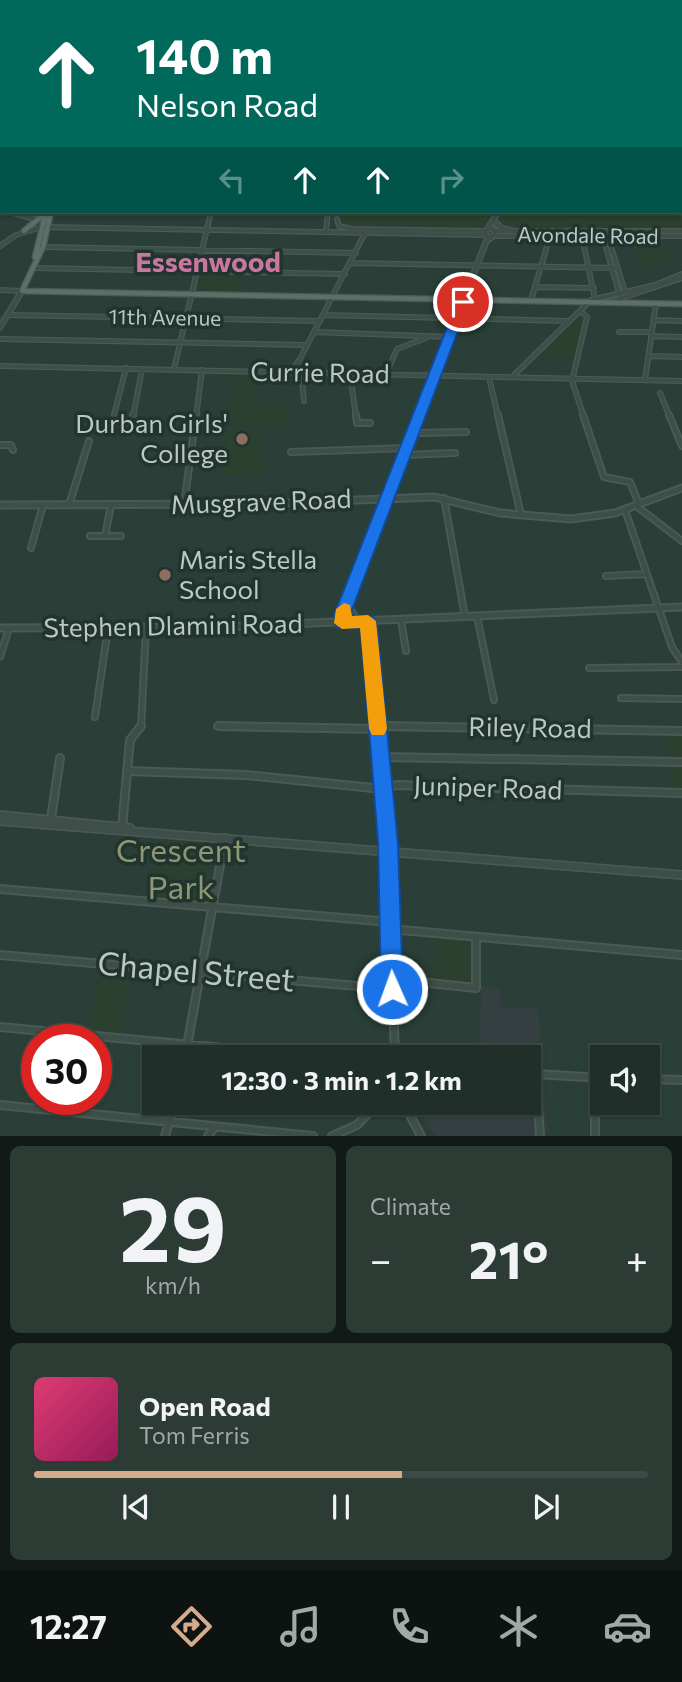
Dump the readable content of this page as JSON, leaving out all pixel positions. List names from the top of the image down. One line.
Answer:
{"streets":{"street":["Avondale Road","11th Avenue","Currie Road","Musgrave Road","Stephen Dlamini Road","Riley Road","Juniper Road","Chapel Street"]},"districts":["Essenwood"],"parks":["Crescent Park"],"places":["Durban Girls' College","Maris Stella School"],"page":{"turn":["140 m","Nelson Road"],"limit":"30","trip":"12:30 · 3 min · 1.2 km","tile":[["29","km/h"],"Climate"],"heat":["−","21°","+"],"song":["Open Road","Tom Ferris"],"tabs":"12:27"}}
